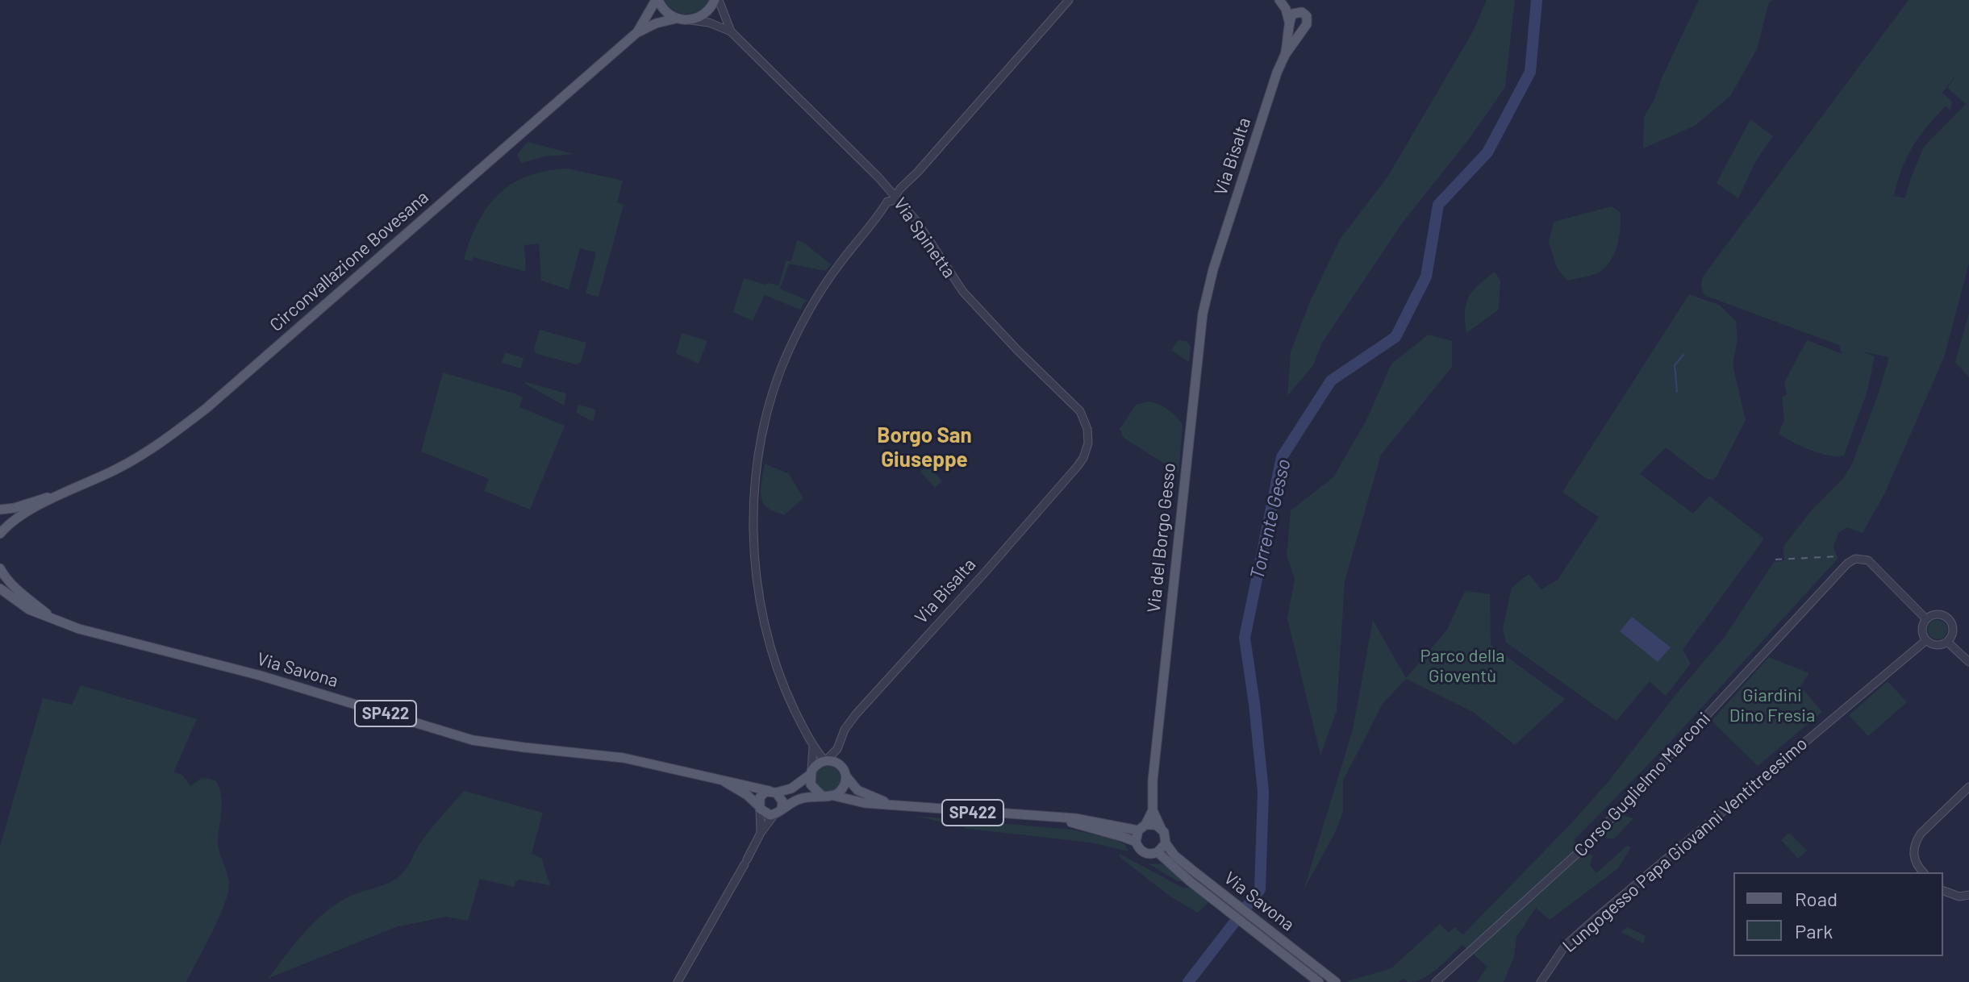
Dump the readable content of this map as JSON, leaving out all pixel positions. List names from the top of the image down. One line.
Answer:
{"streets":{"main road":["Via Bisalta","Circonvallazione Bovesana","Via del Borgo Gesso","Via Savona","SP422"],"street":["Via Spinetta","Corso Guglielmo Marconi","Lungogesso Papa Giovanni Ventitreesimo"]},"crossings":[["Via Bisalta","Via Spinetta"],["Via Bisalta","Via del Borgo Gesso"],["Via Bisalta","SP422"],["Via del Borgo Gesso","Via Savona"],["Via del Borgo Gesso","SP422"],["Via Savona","SP422"],["Corso Guglielmo Marconi","Lungogesso Papa Giovanni Ventitreesimo"]],"districts":["Borgo San Giuseppe"],"water":["Torrente Gesso"],"parks":["Parco della Gioventù","Giardini Dino Fresia"],"legend":["Road","Park"]}
